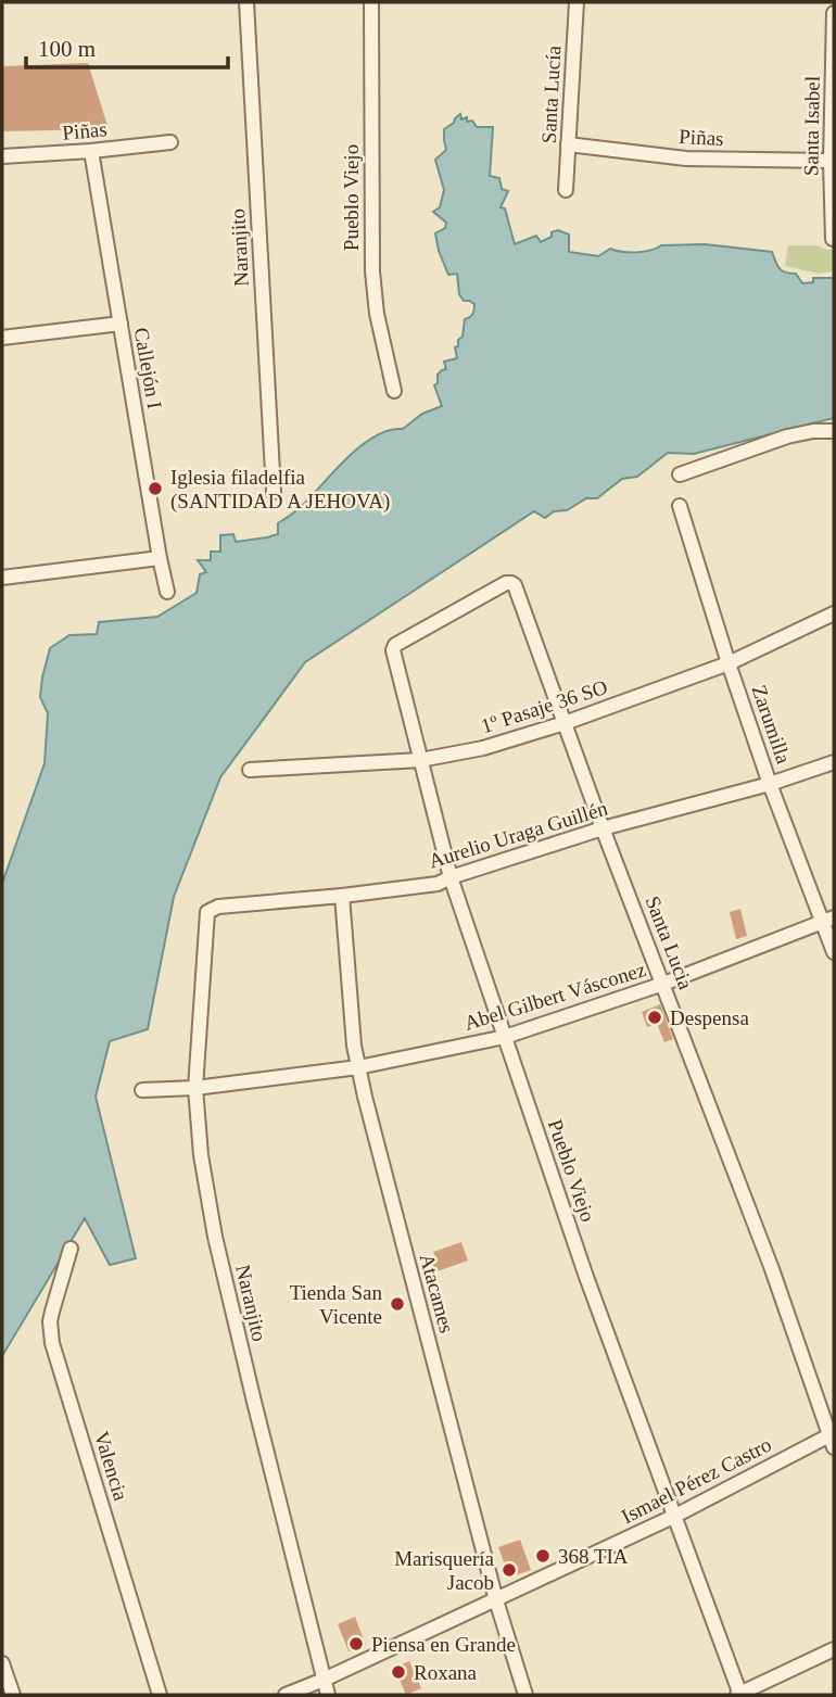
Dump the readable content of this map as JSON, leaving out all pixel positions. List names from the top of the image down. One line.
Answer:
{"streets":{"street":["Santa Lucía","Santa Isabel","Piñas","Pueblo Viejo","Naranjito","Callejón I","1º Pasaje 36 SO","Zarumilla","Aurelio Uraga Guillén","Santa Lucia","Abel Gilbert Vásconez","Atacames","Valencia","Ismael Pérez Castro"]},"crossings":[["Santa Lucía","Piñas"],["Santa Isabel","Piñas"],["Piñas","Callejón I"],["Pueblo Viejo","1º Pasaje 36 SO"],["Pueblo Viejo","Aurelio Uraga Guillén"],["Pueblo Viejo","Santa Lucia"],["Pueblo Viejo","Abel Gilbert Vásconez"],["Pueblo Viejo","Ismael Pérez Castro"],["Naranjito","Aurelio Uraga Guillén"],["Naranjito","Abel Gilbert Vásconez"],["Naranjito","Ismael Pérez Castro"],["1º Pasaje 36 SO","Zarumilla"],["1º Pasaje 36 SO","Santa Lucia"],["Zarumilla","Aurelio Uraga Guillén"],["Zarumilla","Abel Gilbert Vásconez"],["Aurelio Uraga Guillén","Santa Lucia"],["Aurelio Uraga Guillén","Atacames"],["Santa Lucia","Abel Gilbert Vásconez"],["Santa Lucia","Ismael Pérez Castro"],["Abel Gilbert Vásconez","Atacames"],["Atacames","Ismael Pérez Castro"]],"places":["Iglesia filadelfia (SANTIDAD A JEHOVA)","Despensa","Tienda San Vicente","368 TIA","Marisquería Jacob","Piensa en Grande","Roxana"],"scale_bar":"100 m"}
